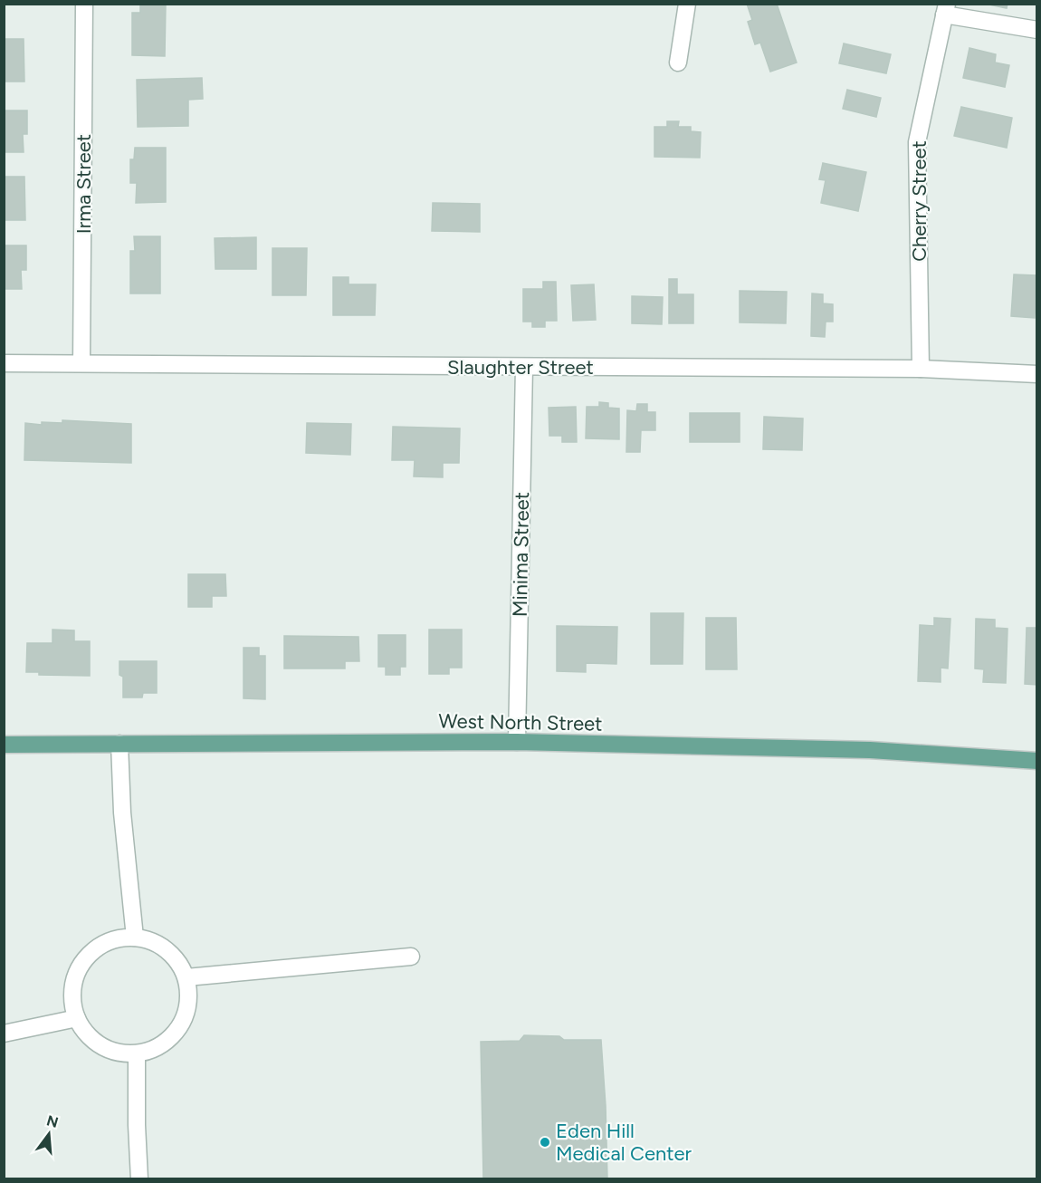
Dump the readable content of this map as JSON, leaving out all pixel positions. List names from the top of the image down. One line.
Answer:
{"streets":{"main road":["West North Street"],"street":["Irma Street","Cherry Street","Slaughter Street","Minima Street"]},"crossings":[["Irma Street","Slaughter Street"],["Cherry Street","Slaughter Street"],["Slaughter Street","Minima Street"],["Minima Street","West North Street"]],"places":["Eden Hill Medical Center"],"north":"top"}
